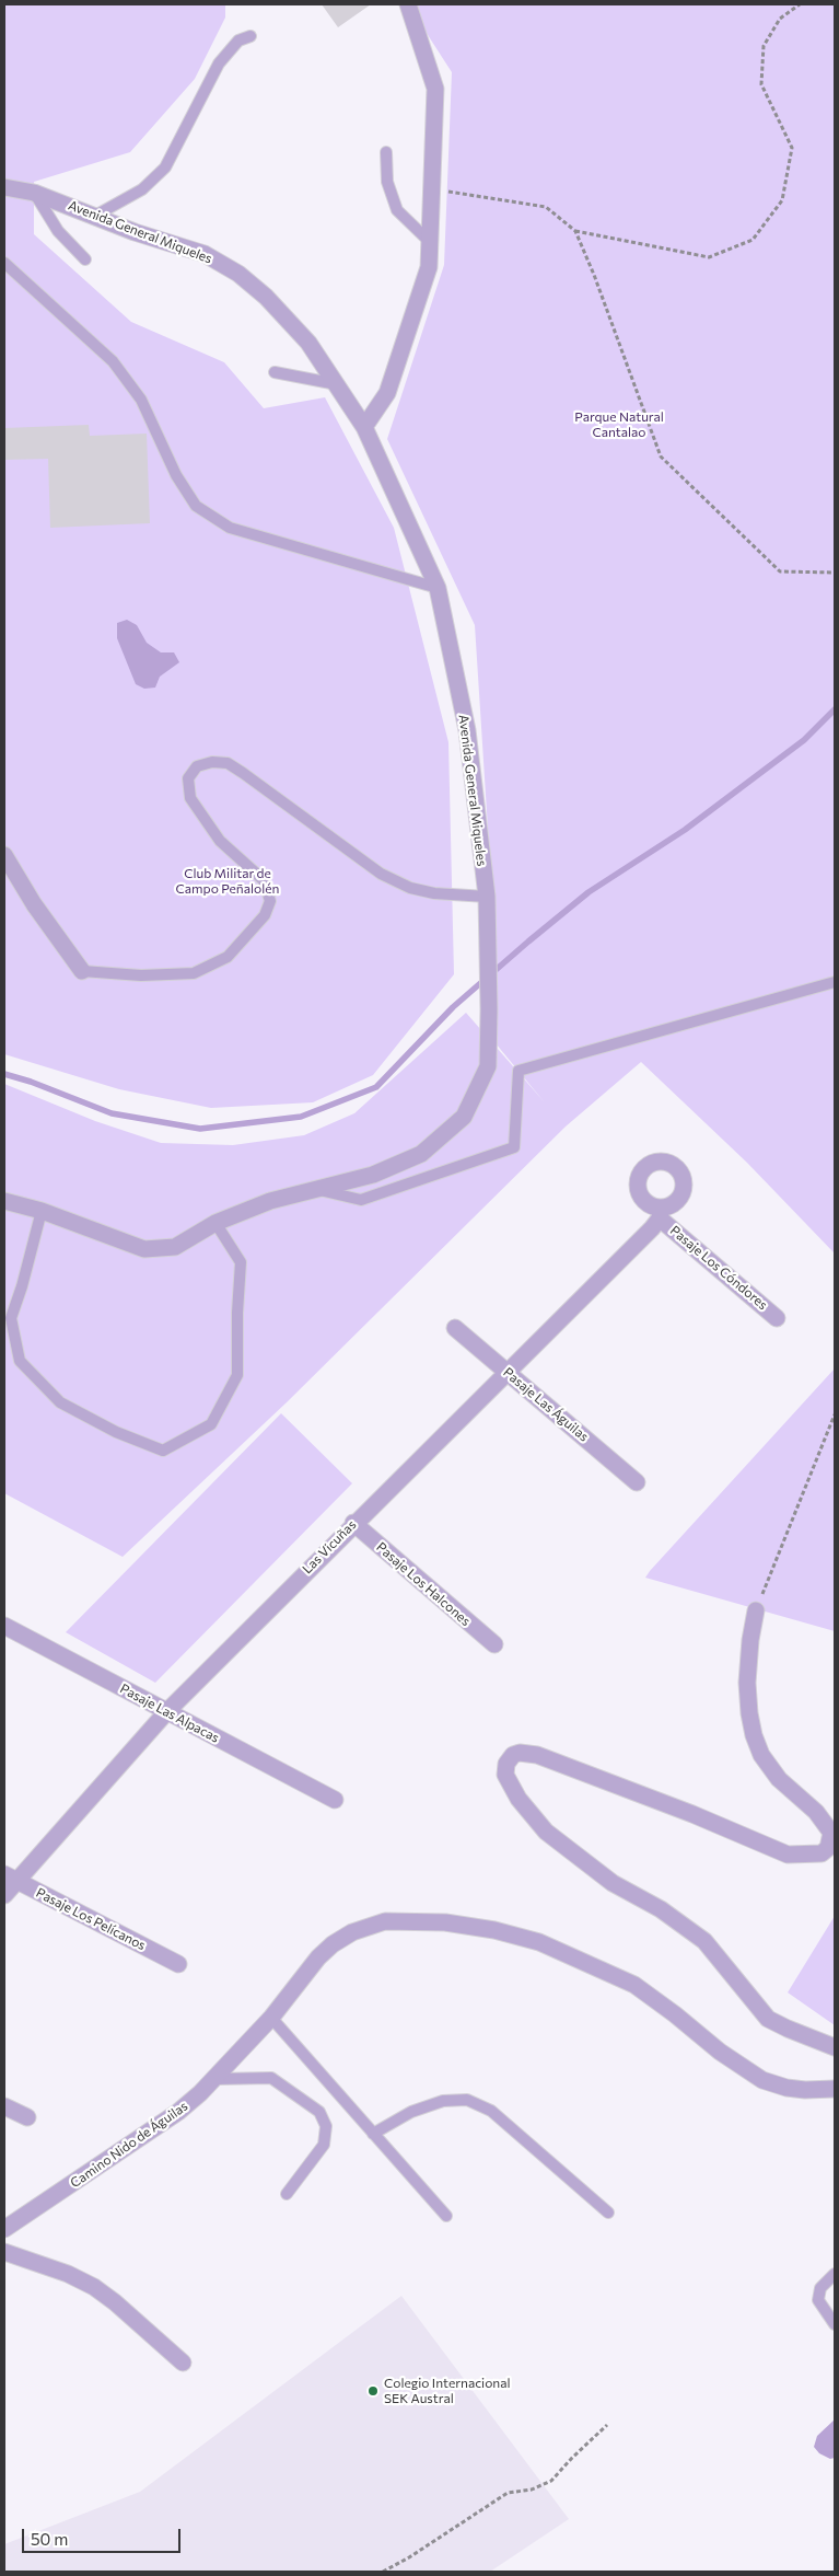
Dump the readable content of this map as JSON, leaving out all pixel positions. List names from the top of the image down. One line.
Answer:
{"streets":{"street":["Avenida General Miqueles","Pasaje Los Cóndores","Pasaje Las Águilas","Las Vicuñas","Pasaje Los Halcones","Pasaje Las Alpacas","Pasaje Los Pelícanos","Camino Nido de Águilas"]},"crossings":[["Pasaje Los Cóndores","Las Vicuñas"],["Pasaje Las Águilas","Las Vicuñas"],["Las Vicuñas","Pasaje Los Halcones"],["Las Vicuñas","Pasaje Las Alpacas"],["Las Vicuñas","Pasaje Los Pelícanos"]],"parks":["Parque Natural Cantalao","Club Militar de Campo Peñalolén"],"places":["Colegio Internacional SEK Austral"],"scale_bar":"50 m"}
